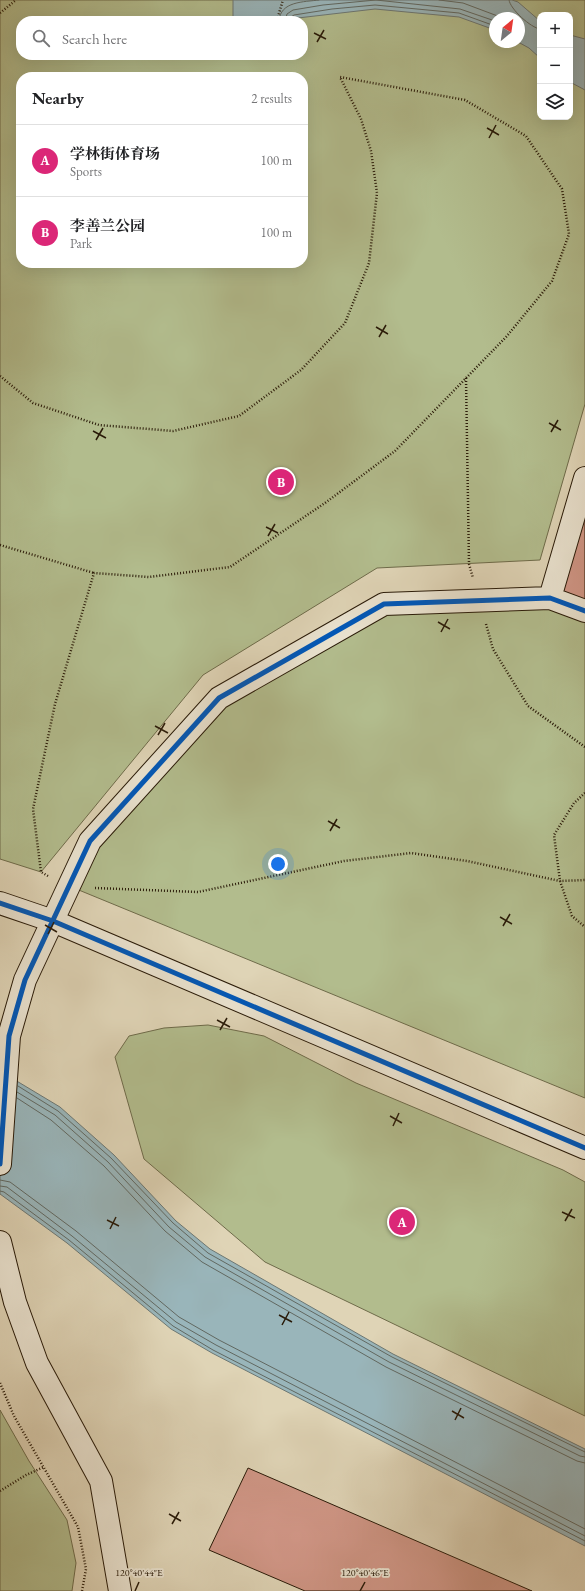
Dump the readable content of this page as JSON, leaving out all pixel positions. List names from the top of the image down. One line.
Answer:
{"north":"top right","page":{"map_buttons":["+","−"],"search":"Search here","heading":["Nearby","2 results"],"list":[{"mark":"A","name":"学林街体育场","note":"Sports","value":"100 m"},{"mark":"B","name":"李善兰公园","note":"Park","value":"100 m"}],"pins":["B","A"]},"coordinates":["120°40'44\"E","120°40'46\"E"]}
